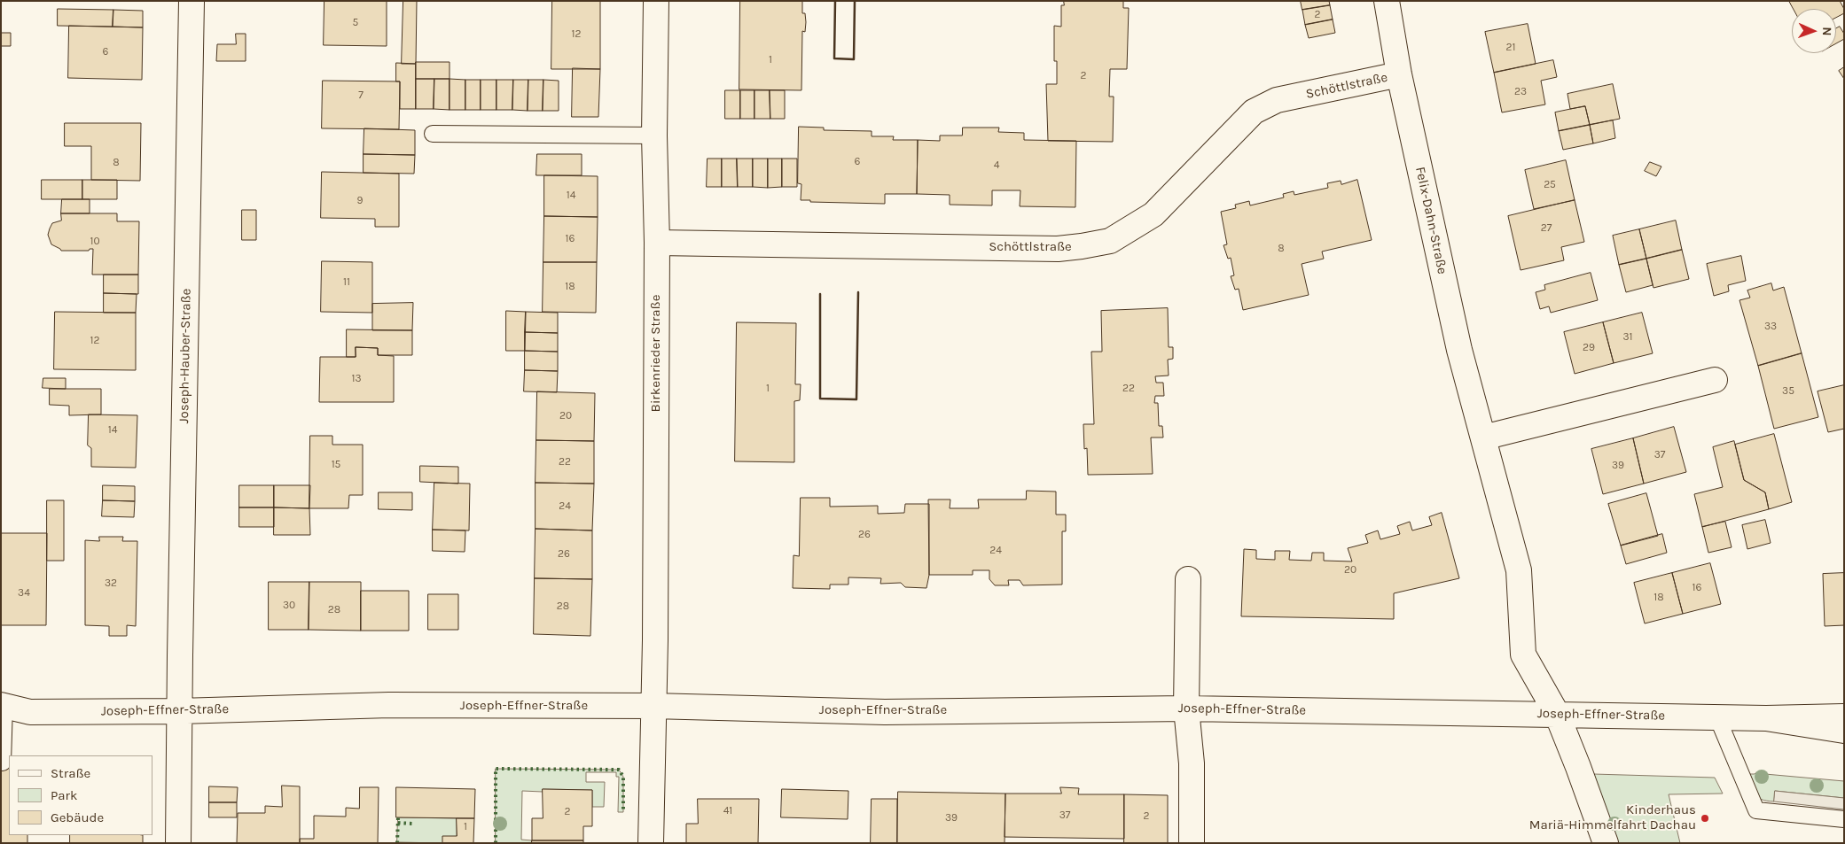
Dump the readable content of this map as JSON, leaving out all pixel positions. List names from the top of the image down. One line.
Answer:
{"streets":{"street":["Schöttlstraße","Felix-Dahn-Straße","Birkenrieder Straße","Joseph-Hauber-Straße","Joseph-Effner-Straße"]},"crossings":[["Schöttlstraße","Felix-Dahn-Straße"],["Schöttlstraße","Birkenrieder Straße"],["Felix-Dahn-Straße","Joseph-Effner-Straße"],["Birkenrieder Straße","Joseph-Effner-Straße"],["Joseph-Hauber-Straße","Joseph-Effner-Straße"]],"places":["Kinderhaus Mariä-Himmelfahrt Dachau"],"house_numbers":["2","5","12","21","6","1","2","23","7","6","8","4","25","14","9","27","16","10","8","11","18","33","31","12","29","13","1","22","35","20","14","37","22","15","39","24","26","24","26","20","32","16","34","18","30","28","28","41","2","37","2","39","1"],"legend":["Straße","Park","Gebäude"],"north":"right"}
